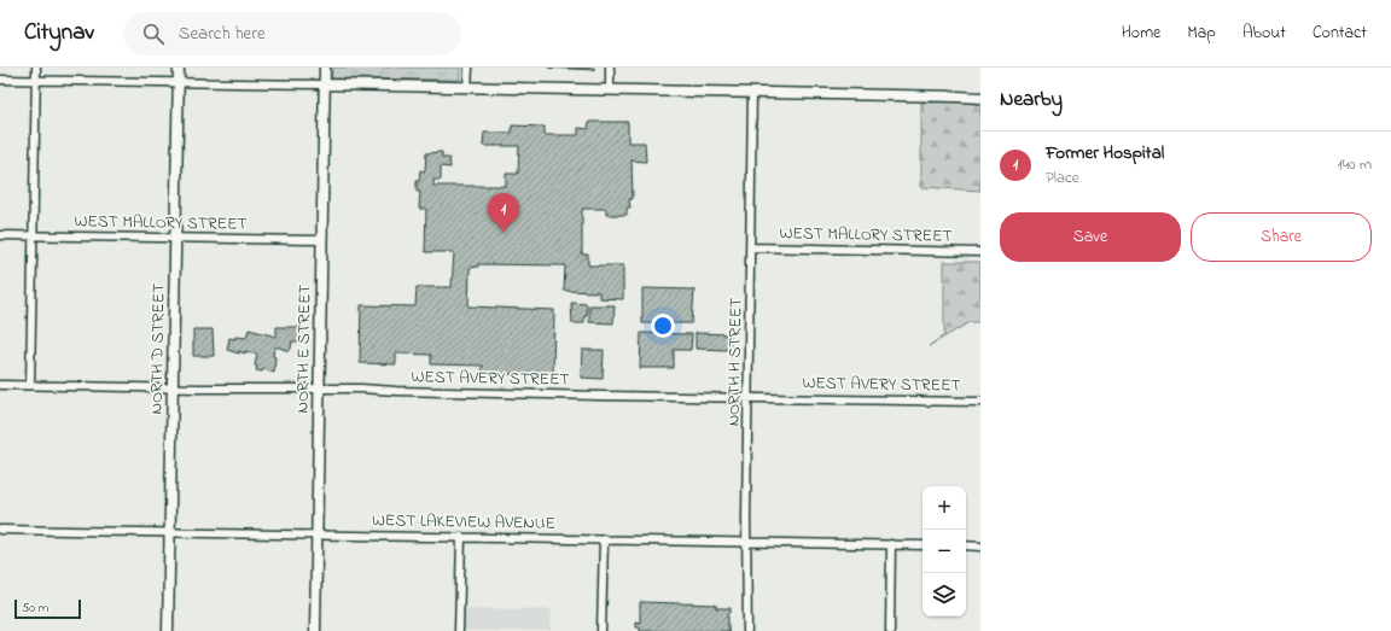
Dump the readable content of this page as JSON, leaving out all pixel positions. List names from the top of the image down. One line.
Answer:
{"streets":{"street":["WEST MALLORY STREET","NORTH D STREET","NORTH E STREET","NORTH H STREET","WEST AVERY STREET","WEST LAKEVIEW AVENUE"]},"crossings":[["WEST MALLORY STREET","NORTH D STREET"],["WEST MALLORY STREET","NORTH E STREET"],["WEST MALLORY STREET","NORTH H STREET"],["NORTH D STREET","WEST AVERY STREET"],["NORTH D STREET","WEST LAKEVIEW AVENUE"],["NORTH E STREET","WEST AVERY STREET"],["NORTH E STREET","WEST LAKEVIEW AVENUE"],["NORTH H STREET","WEST AVERY STREET"],["NORTH H STREET","WEST LAKEVIEW AVENUE"]],"scale_bar":"50 m","page":{"header":"Citynav","search":"Search here","nav":["Home","Map","About","Contact"],"heading":"Nearby","list":[{"mark":"1","name":"Former Hospital","note":"Place","value":"140 m"}],"pins":"1","buttons":["Save","Share"],"map_buttons":["+","−"],"scale":"50 m"}}
